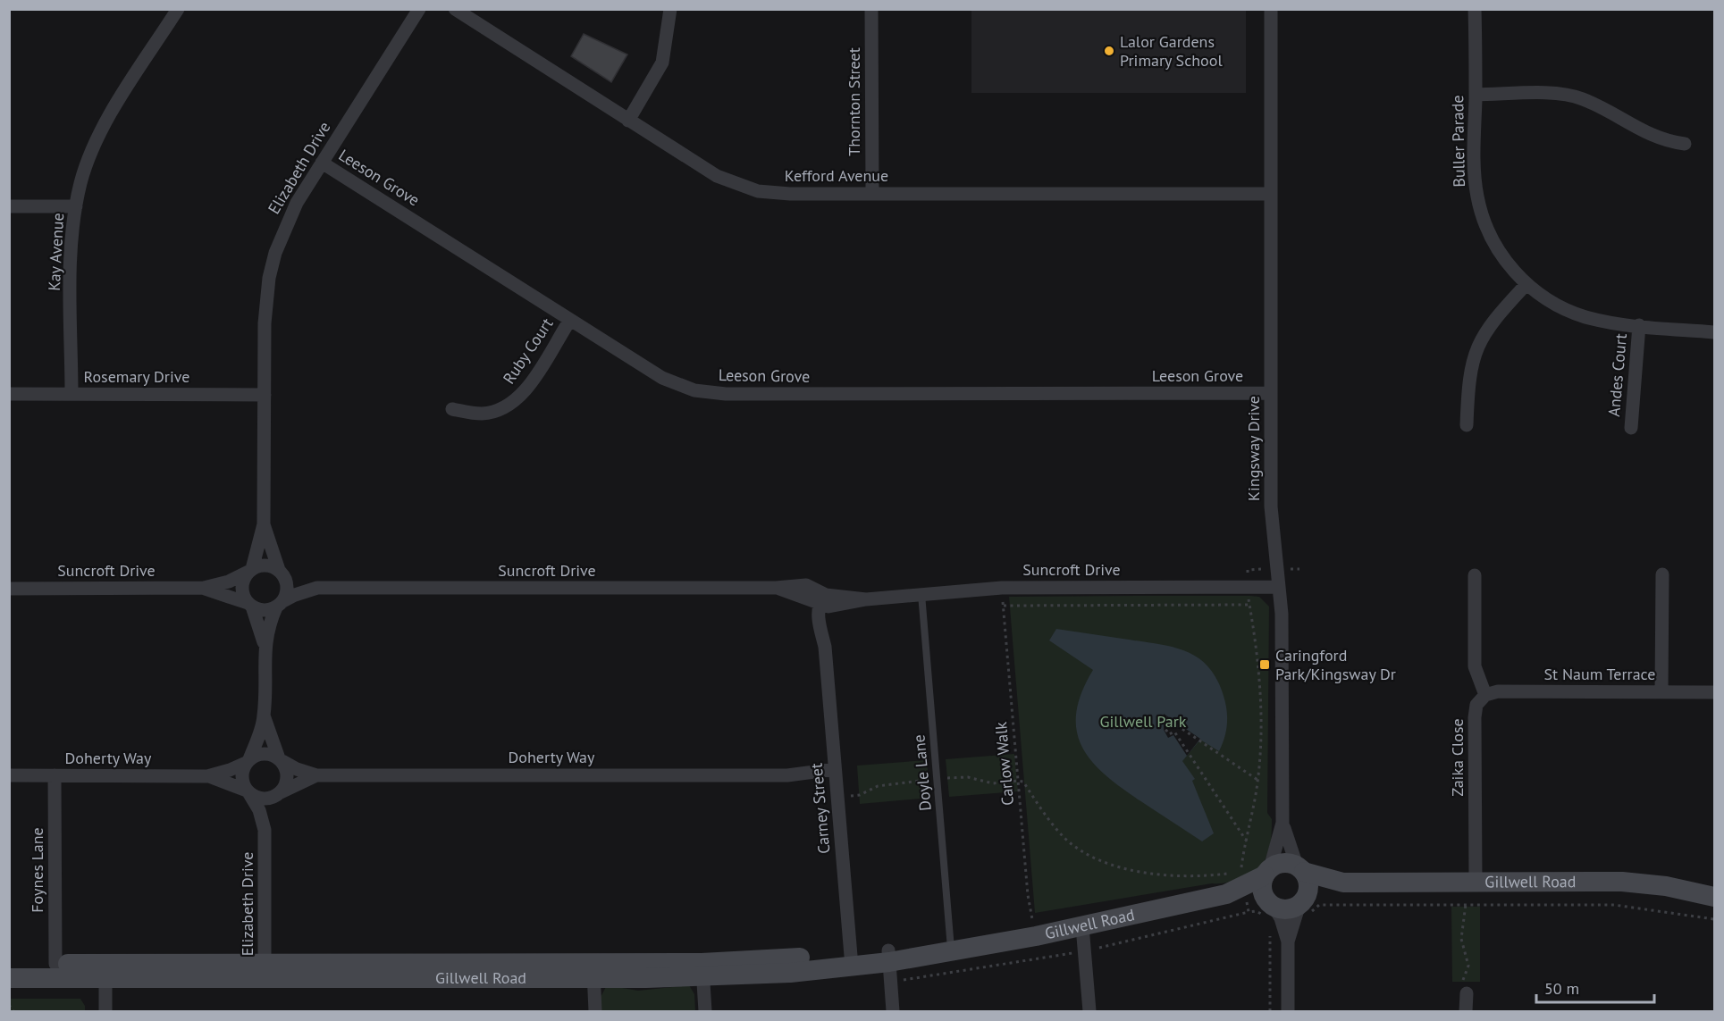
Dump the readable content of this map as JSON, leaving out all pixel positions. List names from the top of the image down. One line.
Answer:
{"streets":{"street":["Thornton Street","Buller Parade","Elizabeth Drive","Kefford Avenue","Leeson Grove","Kay Avenue","Ruby Court","Andes Court","Rosemary Drive","Kingsway Drive","Suncroft Drive","St Naum Terrace","Doherty Way","Zaika Close","Carney Street","Foynes Lane","Gillwell Road"],"lane":["Doyle Lane"],"path":["Carlow Walk"]},"crossings":[["Thornton Street","Kefford Avenue"],["Buller Parade","Andes Court"],["Elizabeth Drive","Leeson Grove"],["Elizabeth Drive","Rosemary Drive"],["Elizabeth Drive","Suncroft Drive"],["Elizabeth Drive","Doherty Way"],["Elizabeth Drive","Gillwell Road"],["Kefford Avenue","Kingsway Drive"],["Leeson Grove","Ruby Court"],["Leeson Grove","Kingsway Drive"],["Kay Avenue","Rosemary Drive"],["Kingsway Drive","Suncroft Drive"],["Kingsway Drive","Gillwell Road"],["Suncroft Drive","Carlow Walk"],["Suncroft Drive","Doyle Lane"],["Suncroft Drive","Carney Street"],["St Naum Terrace","Zaika Close"],["Doherty Way","Carney Street"],["Doherty Way","Foynes Lane"],["Zaika Close","Gillwell Road"],["Carlow Walk","Gillwell Road"],["Doyle Lane","Gillwell Road"],["Carney Street","Gillwell Road"],["Foynes Lane","Gillwell Road"]],"parks":["Gillwell Park"],"places":{"other":["Lalor Gardens Primary School"],"transit":["Caringford Park/Kingsway Dr"]},"scale_bar":"50 m"}
